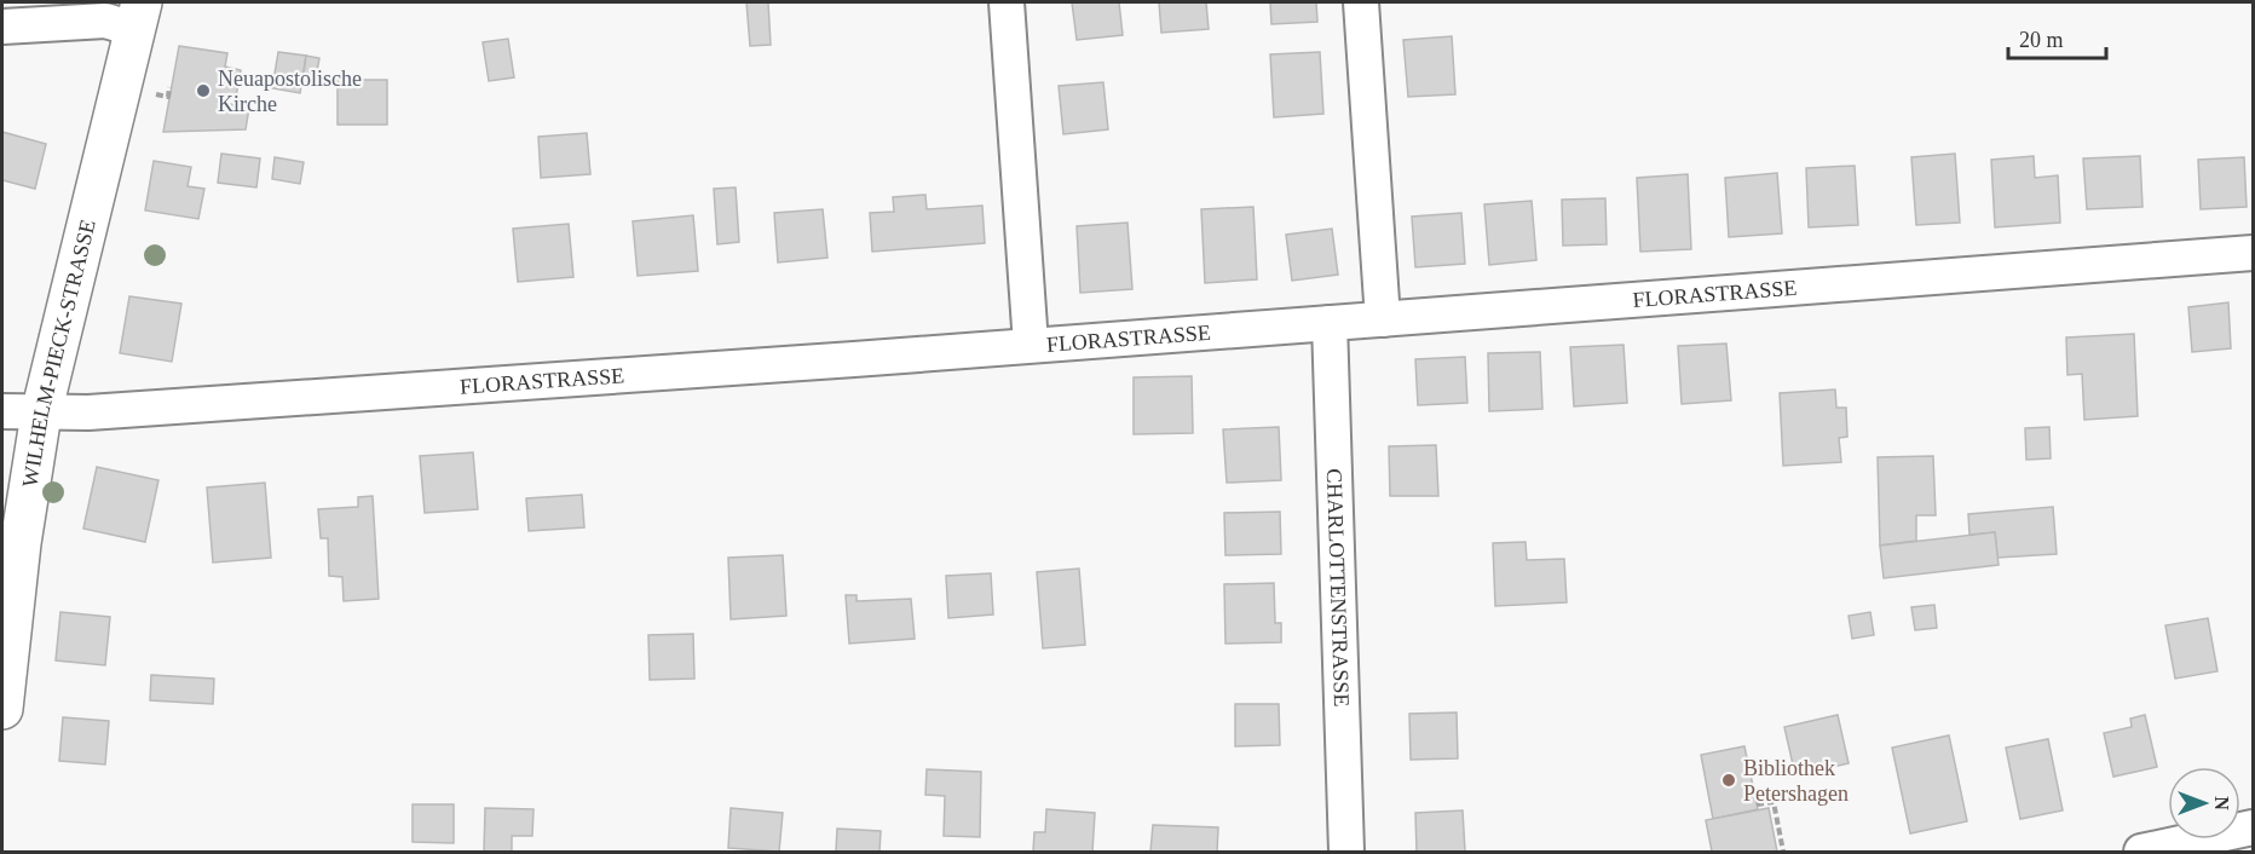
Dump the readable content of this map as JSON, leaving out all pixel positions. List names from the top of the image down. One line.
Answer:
{"streets":{"street":["FLORASTRASSE","WILHELM-PIECK-STRASSE","CHARLOTTENSTRASSE"]},"crossings":[["FLORASTRASSE","WILHELM-PIECK-STRASSE"],["FLORASTRASSE","CHARLOTTENSTRASSE"]],"places":["Neuapostolische Kirche","Bibliothek Petershagen"],"scale_bar":"20 m","north":"right"}
